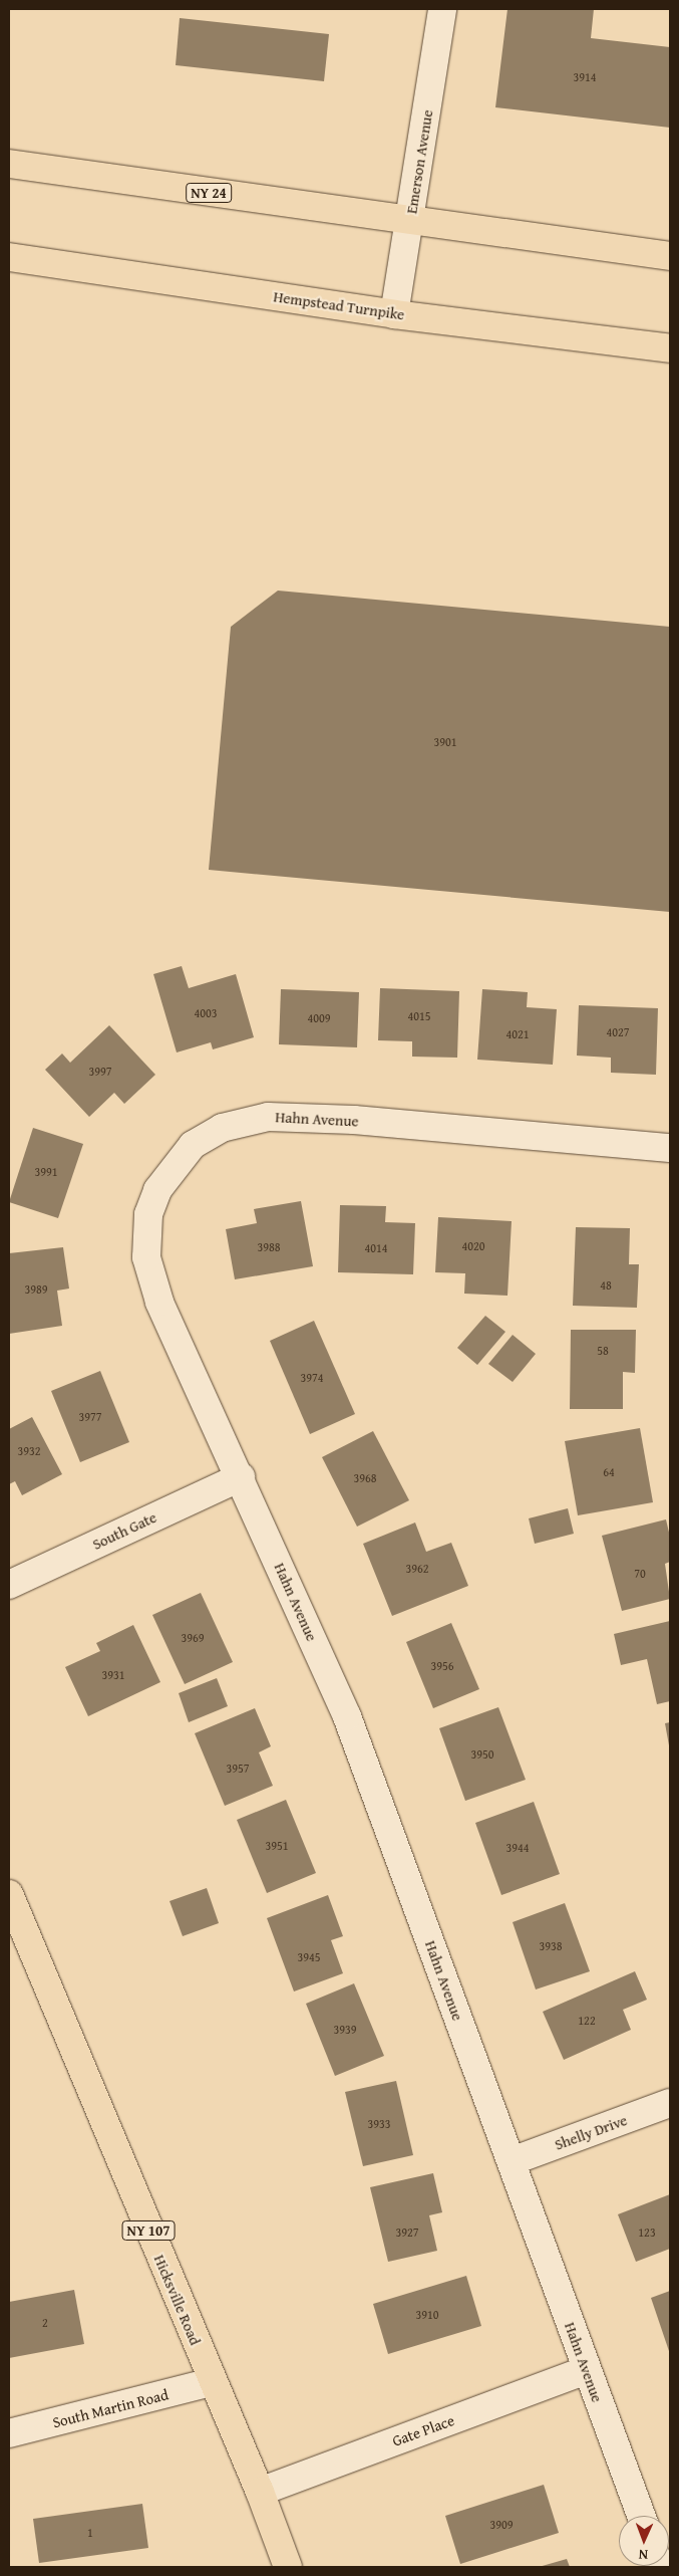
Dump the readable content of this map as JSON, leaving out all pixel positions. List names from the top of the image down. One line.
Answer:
{"streets":{"main road":["NY 24","Hempstead Turnpike","NY 107","Hicksville Road"],"street":["Emerson Avenue","Hahn Avenue","South Gate","Shelly Drive","South Martin Road","Gate Place"]},"crossings":[["Emerson Avenue","NY 24"],["Emerson Avenue","Hempstead Turnpike"],["Hahn Avenue","South Gate"],["Hahn Avenue","Shelly Drive"],["Hahn Avenue","Gate Place"],["Hicksville Road","South Martin Road"],["Hicksville Road","Gate Place"]],"house_numbers":["3914","3901","4003","4015","4009","4027","4021","3997","3991","4020","3988","4014","48","3989","58","3974","3977","3932","64","3968","3962","70","3969","3956","3931","3950","3957","3951","3944","3938","3945","122","3939","3933","3927","123","3910","2","3909","1"],"north":"bottom"}
